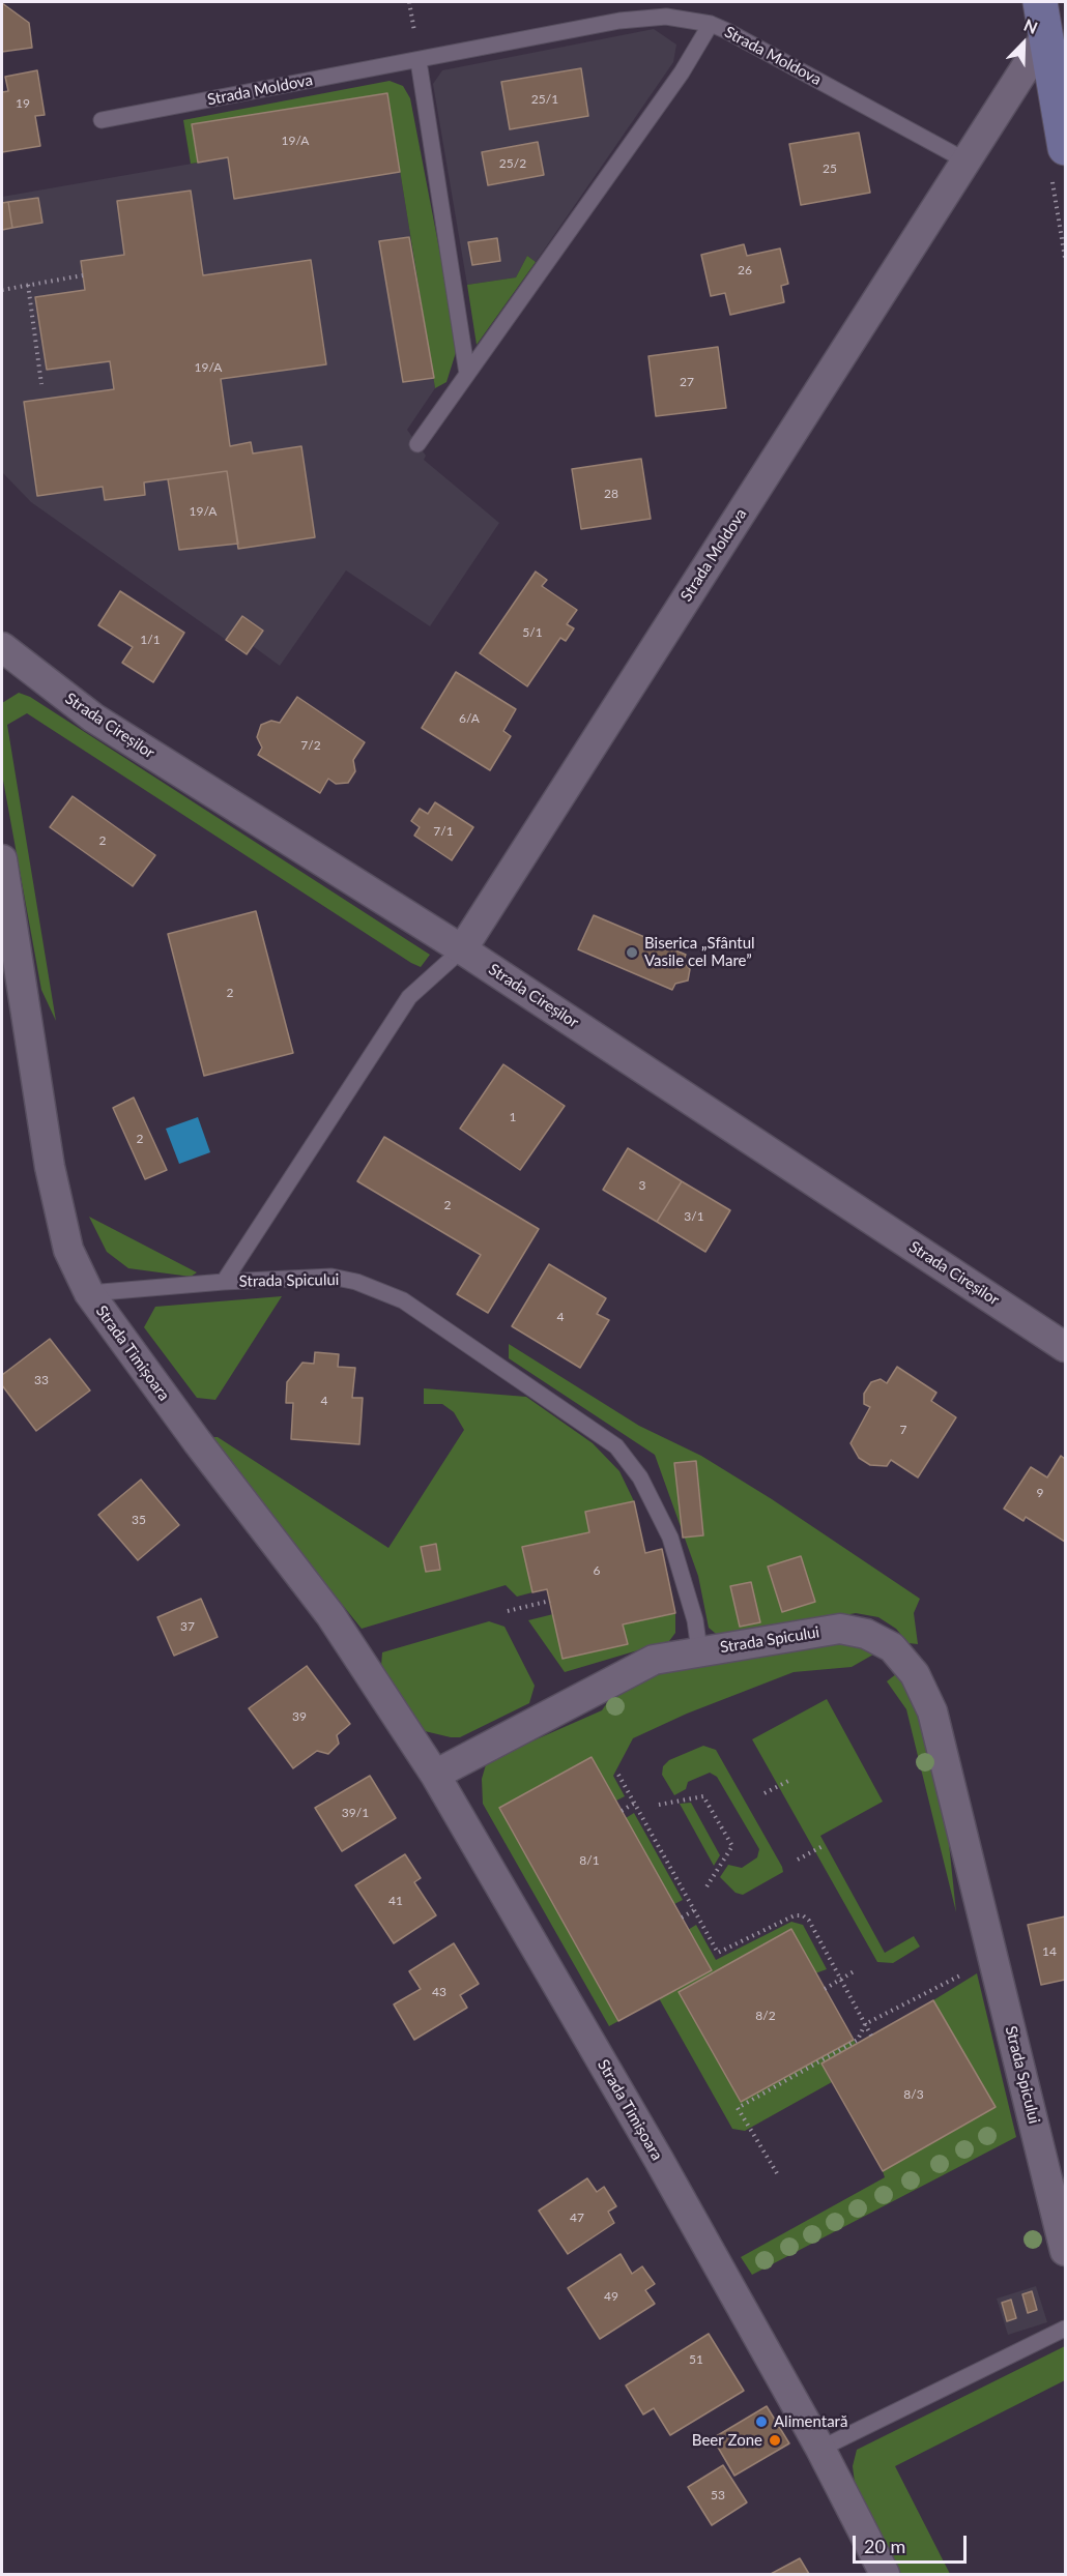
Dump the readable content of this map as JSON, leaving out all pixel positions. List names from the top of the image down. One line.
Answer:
{"streets":{"street":["Strada Moldova","Strada Cireșilor","Strada Spicului","Strada Timișoara"]},"crossings":[["Strada Moldova","Strada Cireșilor"],["Strada Spicului","Strada Timișoara"]],"places":["Biserica „Sfântul Vasile cel Mare”","Alimentară","Beer Zone"],"house_numbers":["25/1","19","19/A","25/2","25","26","19/A","27","28","19/A","5/1","1/1","6/A","7/2","7/1","2","2","1","2","3","2","3/1","4","33","4","7","9","35","6","37","39","39/1","8/1","41","14","43","8/2","8/3","47","49","51","53"],"scale_bar":"20 m","north":"top right"}
